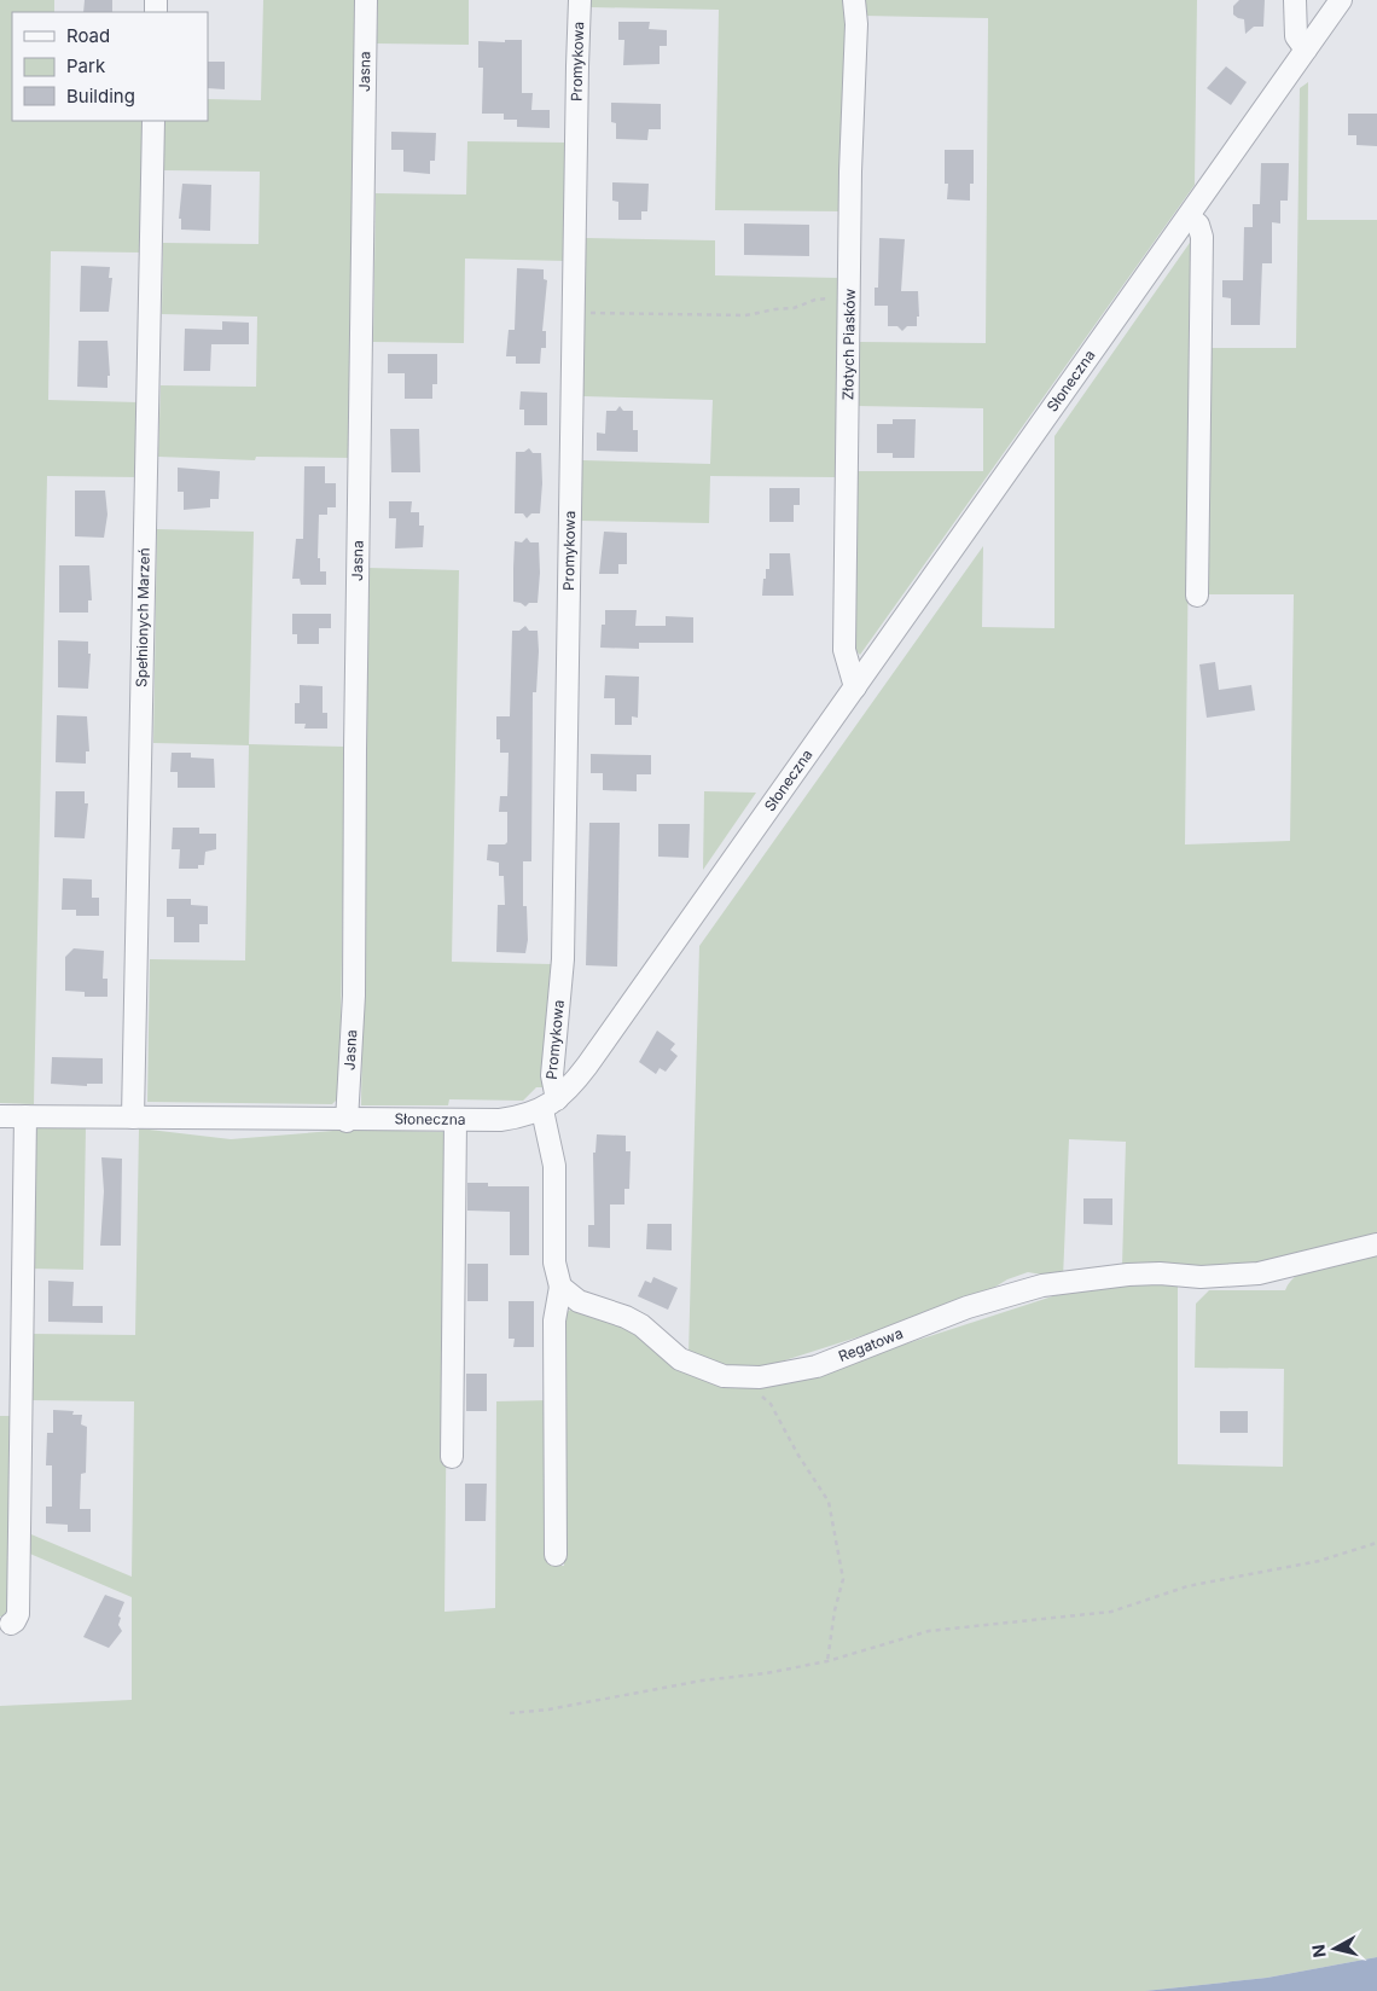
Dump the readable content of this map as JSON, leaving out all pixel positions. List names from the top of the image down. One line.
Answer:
{"streets":{"street":["Promykowa","Jasna","Złotych Piasków","Słoneczna","Spełnionych Marzeń","Regatowa"]},"crossings":[["Promykowa","Słoneczna"],["Jasna","Słoneczna"],["Złotych Piasków","Słoneczna"],["Słoneczna","Spełnionych Marzeń"]],"legend":["Road","Park","Building"],"north":"left"}
